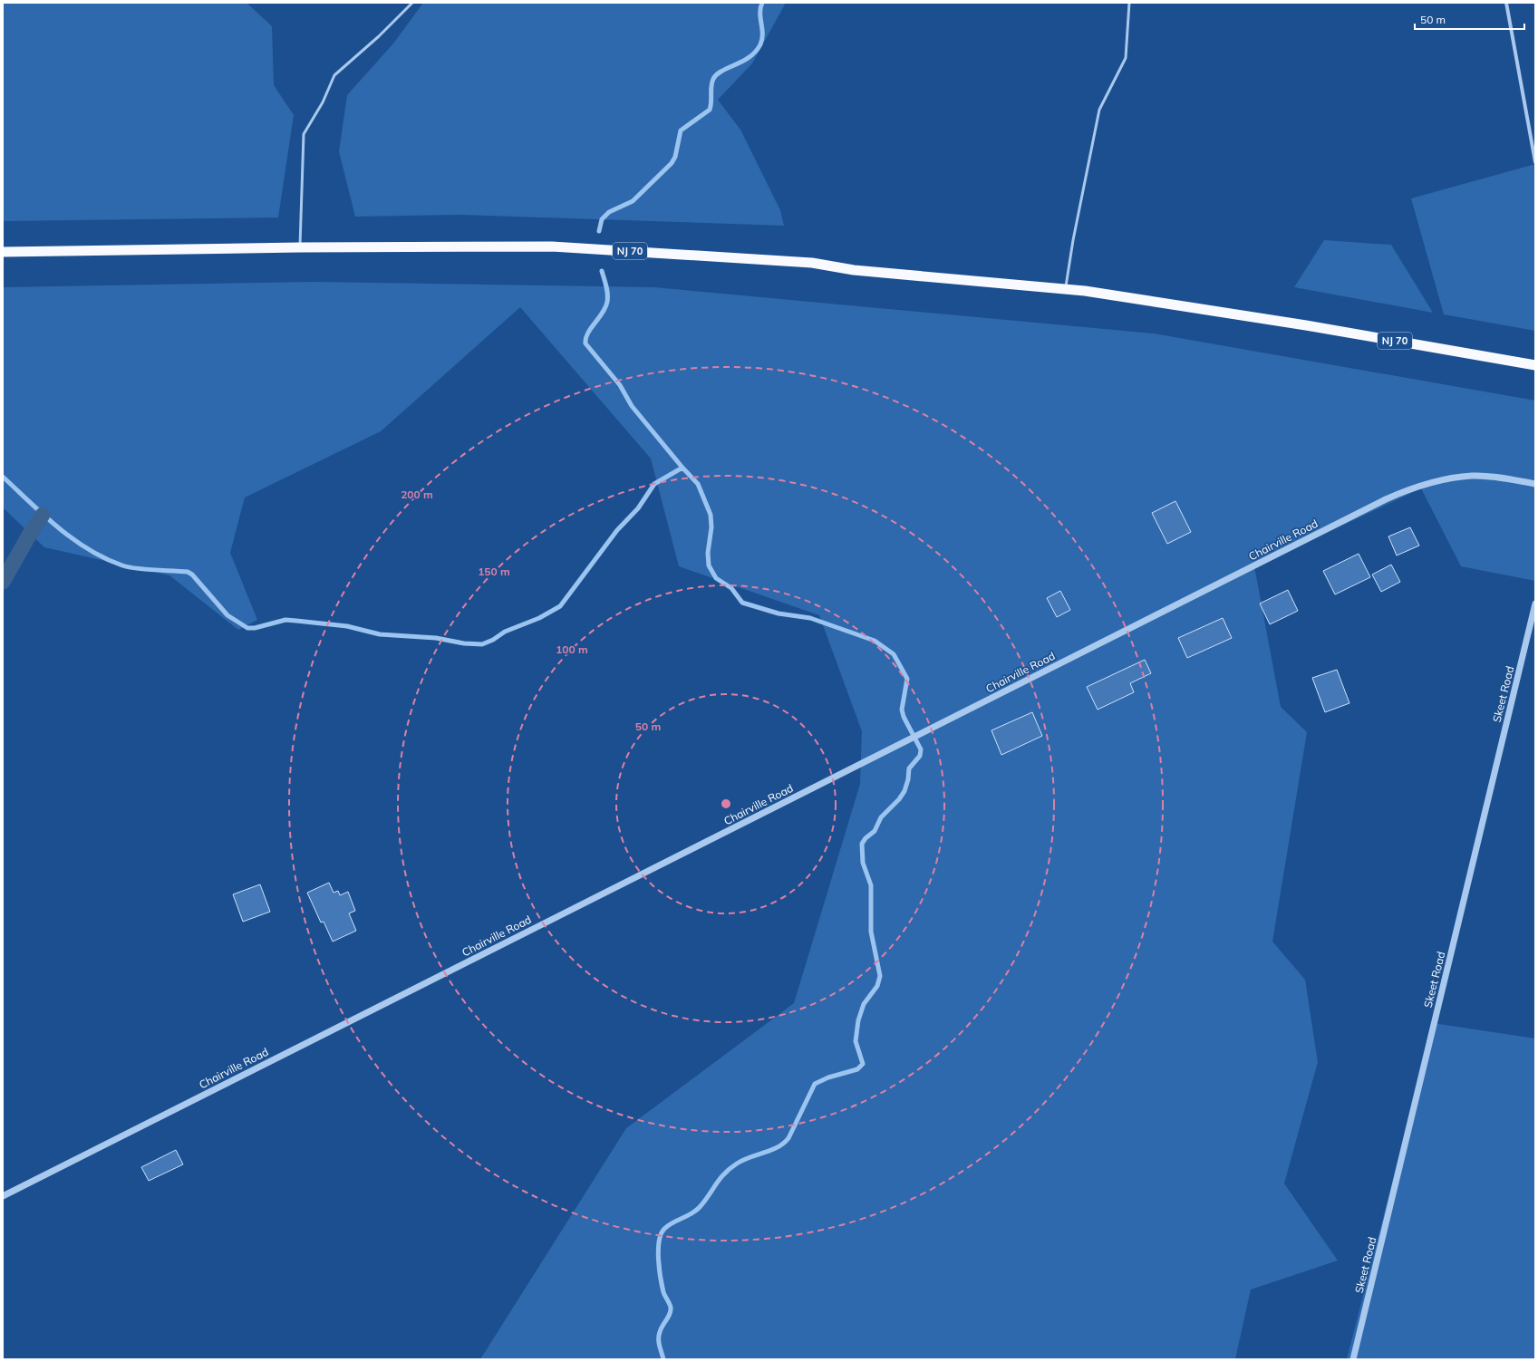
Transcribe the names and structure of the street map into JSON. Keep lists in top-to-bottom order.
{
  "streets": {
    "highway": ["NJ 70"],
    "street": ["Chairville Road", "Skeet Road"]
  },
  "scale_bar": "50 m",
  "rings": [
    "200 m",
    "150 m",
    "100 m",
    "50 m"
  ]
}
